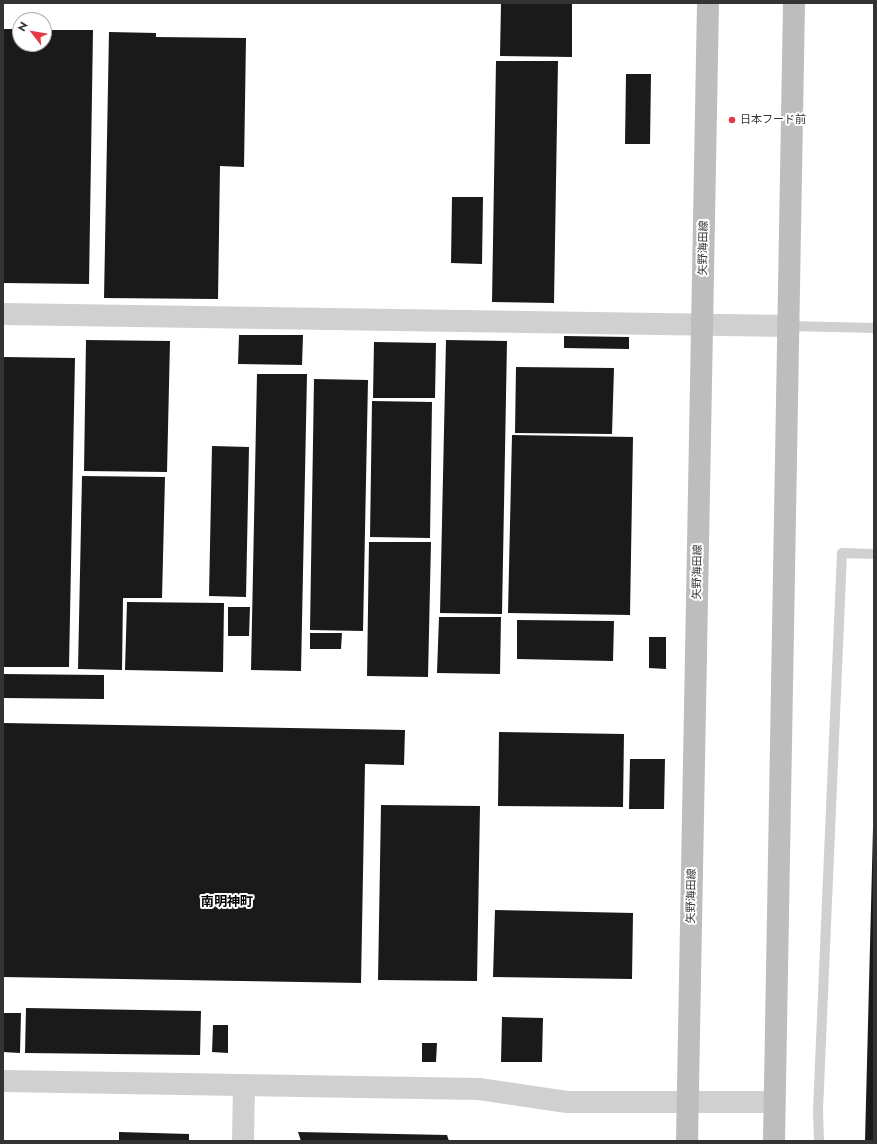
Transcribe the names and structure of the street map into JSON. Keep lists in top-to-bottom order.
{
  "streets": {
    "main road": ["矢野海田線"]
  },
  "districts": ["南明神町"],
  "places": ["日本フード前"],
  "north": "top left"
}
